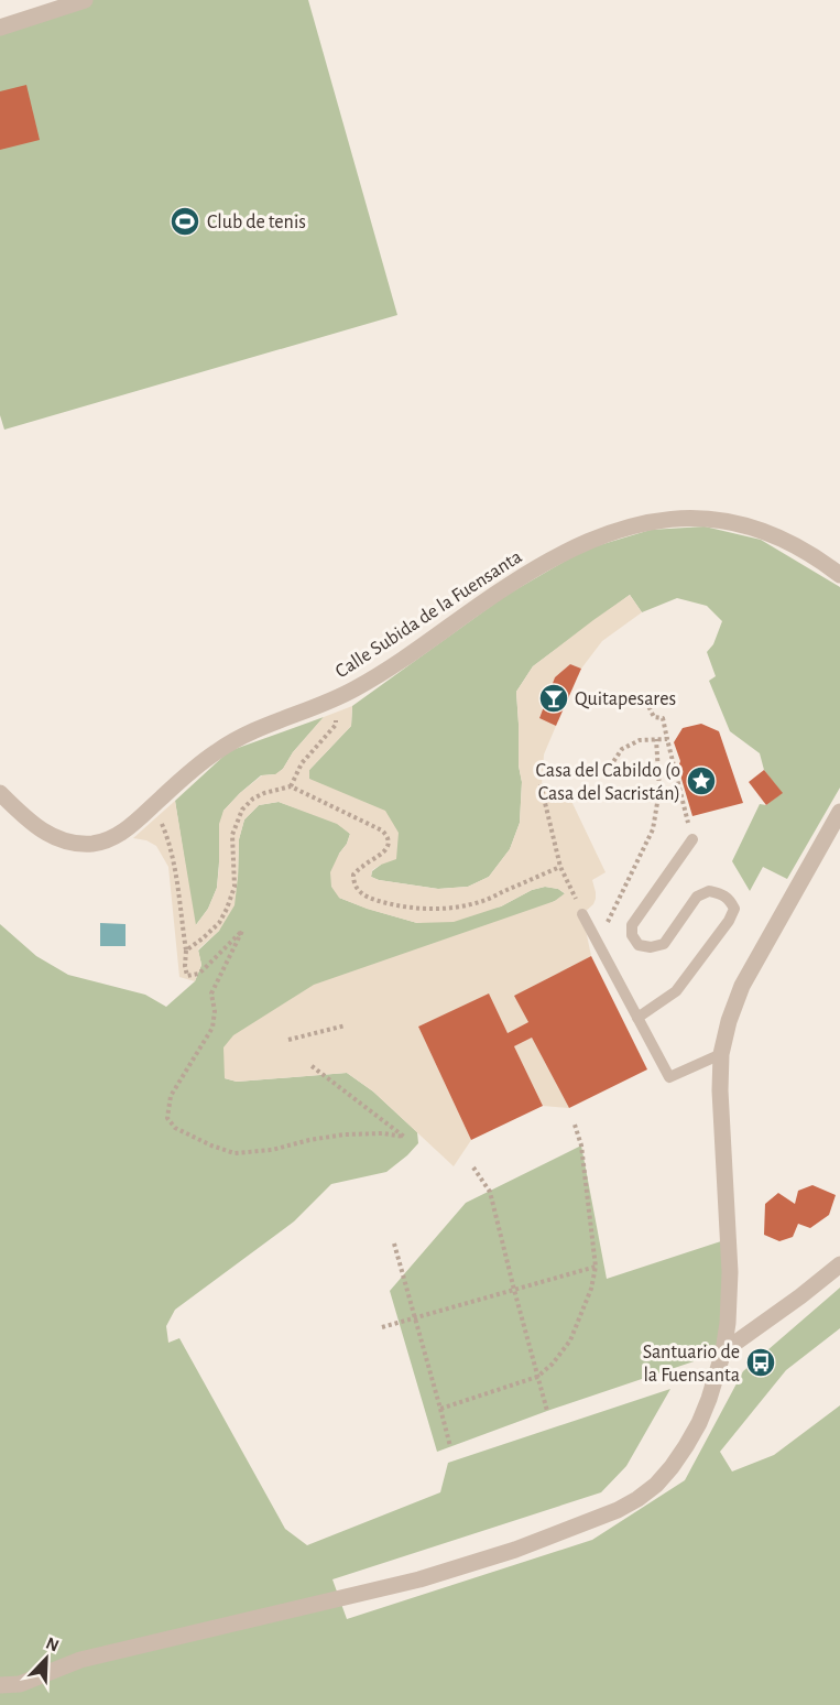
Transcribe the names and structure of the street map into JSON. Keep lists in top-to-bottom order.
{
  "streets": {
    "street": ["Calle Subida de la Fuensanta"]
  },
  "places": {
    "sports": ["Club de tenis"],
    "bar": ["Quitapesares"],
    "place": ["Casa del Cabildo (o Casa del Sacristán)"],
    "bus stop": ["Santuario de la Fuensanta"]
  },
  "north": "top right"
}
